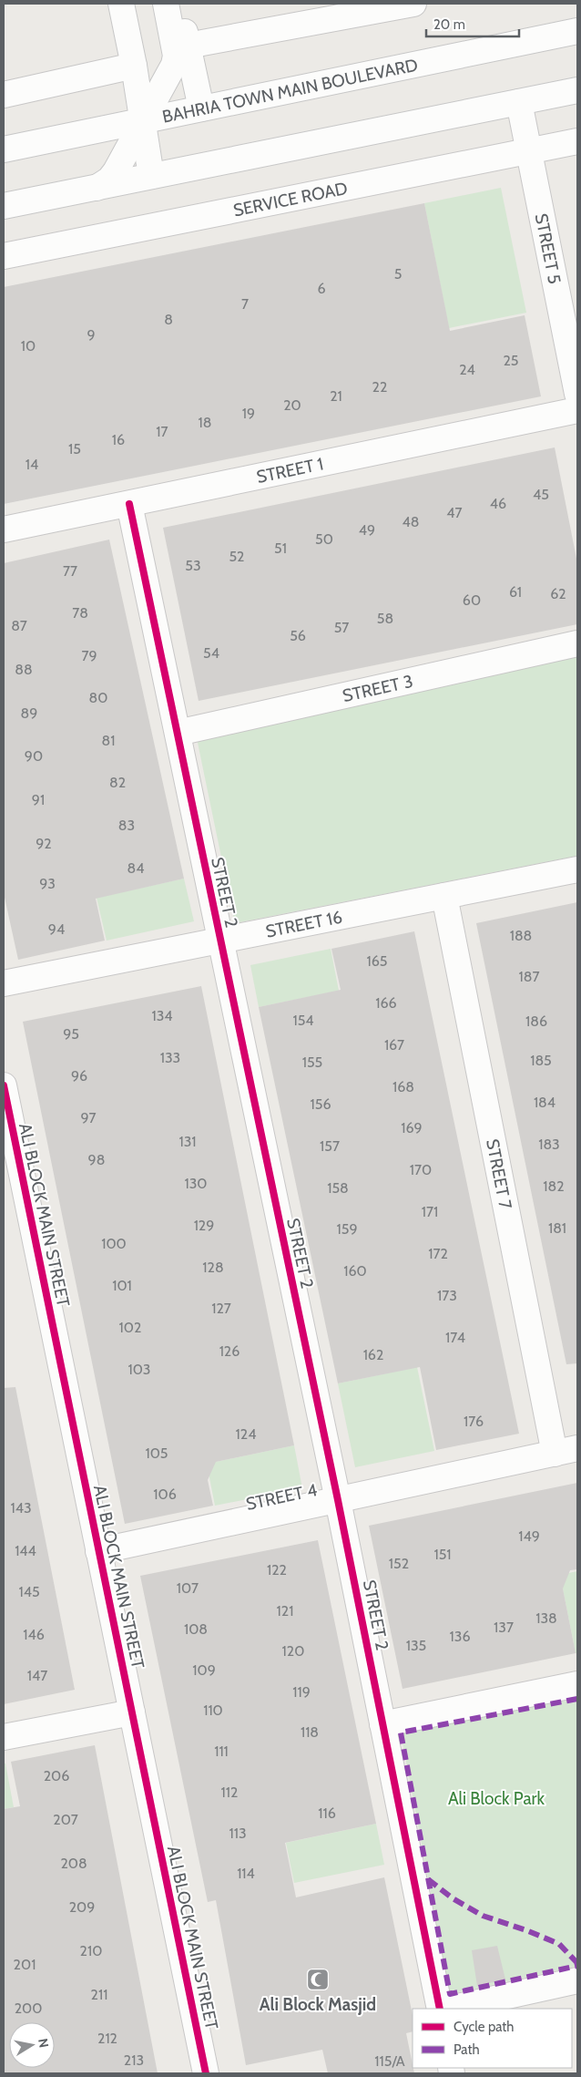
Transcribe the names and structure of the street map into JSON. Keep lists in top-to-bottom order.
{
  "streets": {
    "street": [
      "BAHRIA TOWN MAIN BOULEVARD",
      "SERVICE ROAD",
      "STREET 5",
      "STREET 1",
      "STREET 3",
      "STREET 2",
      "STREET 16",
      "STREET 7",
      "ALI BLOCK MAIN STREET",
      "STREET 4"
    ]
  },
  "crossings": [
    ["SERVICE ROAD", "STREET 5"],
    ["STREET 1", "STREET 2"],
    ["STREET 3", "STREET 2"],
    ["STREET 2", "STREET 16"],
    ["STREET 2", "STREET 4"],
    ["STREET 16", "STREET 7"],
    ["STREET 7", "STREET 4"],
    ["ALI BLOCK MAIN STREET", "STREET 4"]
  ],
  "parks": ["Ali Block Park"],
  "places": {
    "mosque": ["Ali Block Masjid"]
  },
  "house_numbers": [
    "5",
    "6",
    "7",
    "8",
    "9",
    "10",
    "25",
    "24",
    "22",
    "21",
    "20",
    "19",
    "18",
    "17",
    "16",
    "15",
    "14",
    "45",
    "46",
    "47",
    "48",
    "49",
    "50",
    "51",
    "52",
    "53",
    "77",
    "61",
    "62",
    "60",
    "78",
    "58",
    "87",
    "57",
    "56",
    "54",
    "79",
    "88",
    "80",
    "89",
    "81",
    "90",
    "82",
    "91",
    "83",
    "92",
    "84",
    "93",
    "94",
    "188",
    "165",
    "187",
    "166",
    "134",
    "154",
    "186",
    "95",
    "167",
    "133",
    "185",
    "155",
    "96",
    "168",
    "184",
    "156",
    "97",
    "169",
    "131",
    "183",
    "157",
    "98",
    "170",
    "130",
    "182",
    "158",
    "171",
    "129",
    "181",
    "159",
    "100",
    "172",
    "128",
    "160",
    "101",
    "173",
    "127",
    "102",
    "174",
    "126",
    "162",
    "103",
    "176",
    "124",
    "105",
    "106",
    "143",
    "149",
    "144",
    "151",
    "152",
    "122",
    "107",
    "145",
    "121",
    "138",
    "137",
    "108",
    "146",
    "136",
    "135",
    "120",
    "109",
    "147",
    "119",
    "110",
    "118",
    "111",
    "206",
    "112",
    "116",
    "207",
    "113",
    "208",
    "114",
    "209",
    "210",
    "201",
    "211",
    "200",
    "212",
    "213",
    "115/A"
  ],
  "legend": ["Cycle path", "Path"],
  "scale_bar": "20 m",
  "north": "right"
}
